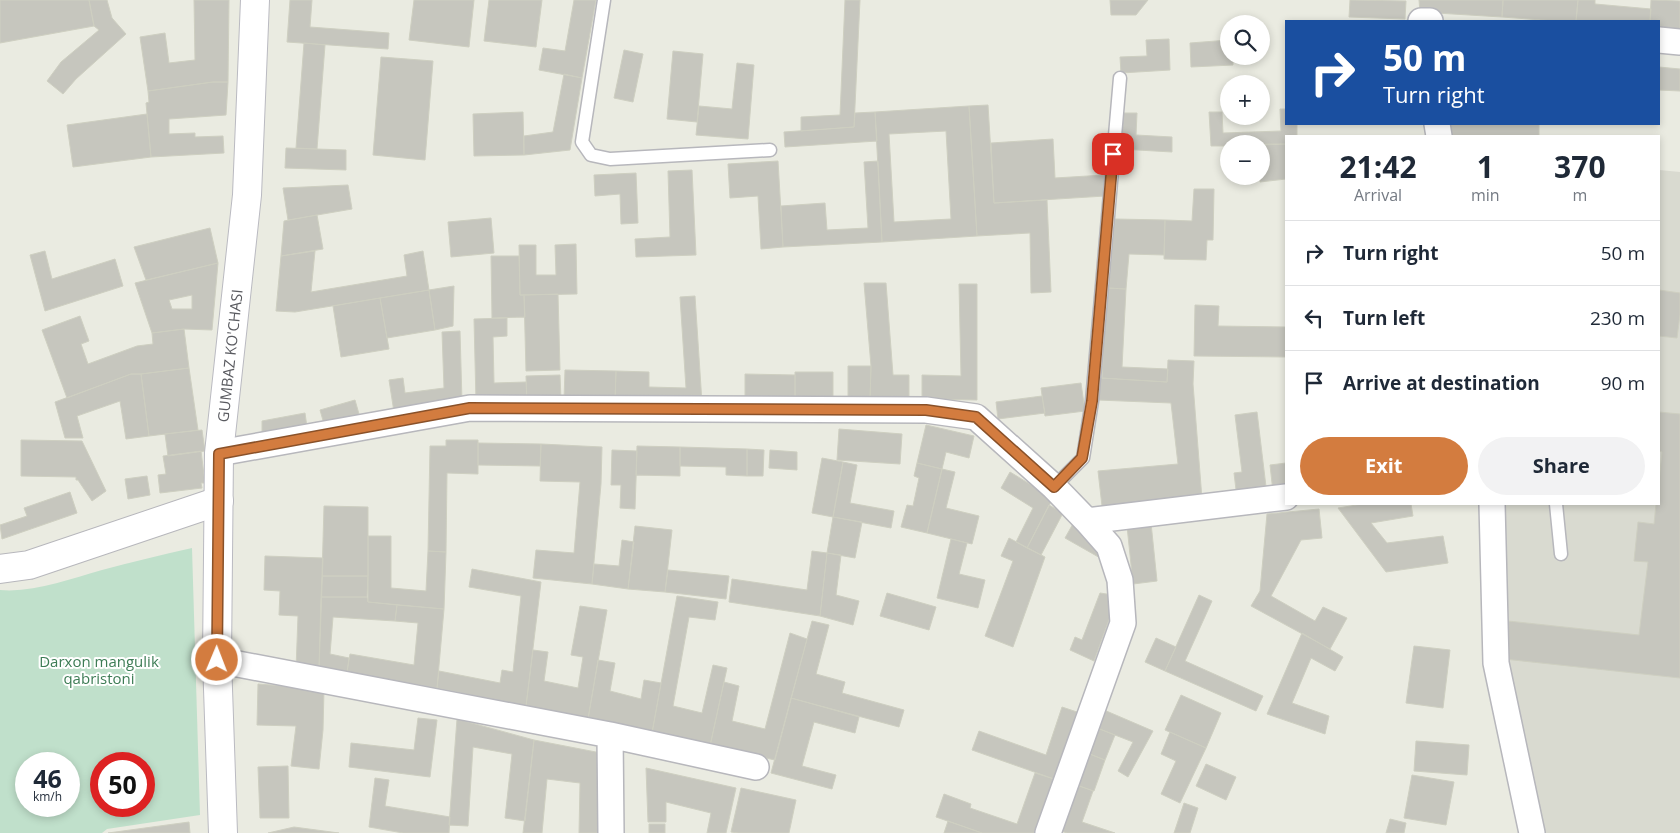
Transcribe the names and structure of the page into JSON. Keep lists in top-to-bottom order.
{
  "streets": {
    "main road": ["GUMBAZ KO'CHASI"]
  },
  "parks": ["Darxon mangulik qabristoni"],
  "page": {
    "map_buttons": ["+", "−"],
    "turn": ["50 m", "Turn right"],
    "eta": [
      "21:42",
      "Arrival",
      "1",
      "min",
      "370",
      "m"
    ],
    "list": [
      {
        "name": "Turn right",
        "value": "50 m"
      },
      {
        "name": "Turn left",
        "value": "230 m"
      },
      {
        "name": "Arrive at destination",
        "value": "90 m"
      }
    ],
    "buttons": ["Exit", "Share"],
    "speed": "46 km/h",
    "limit": "50"
  }
}
